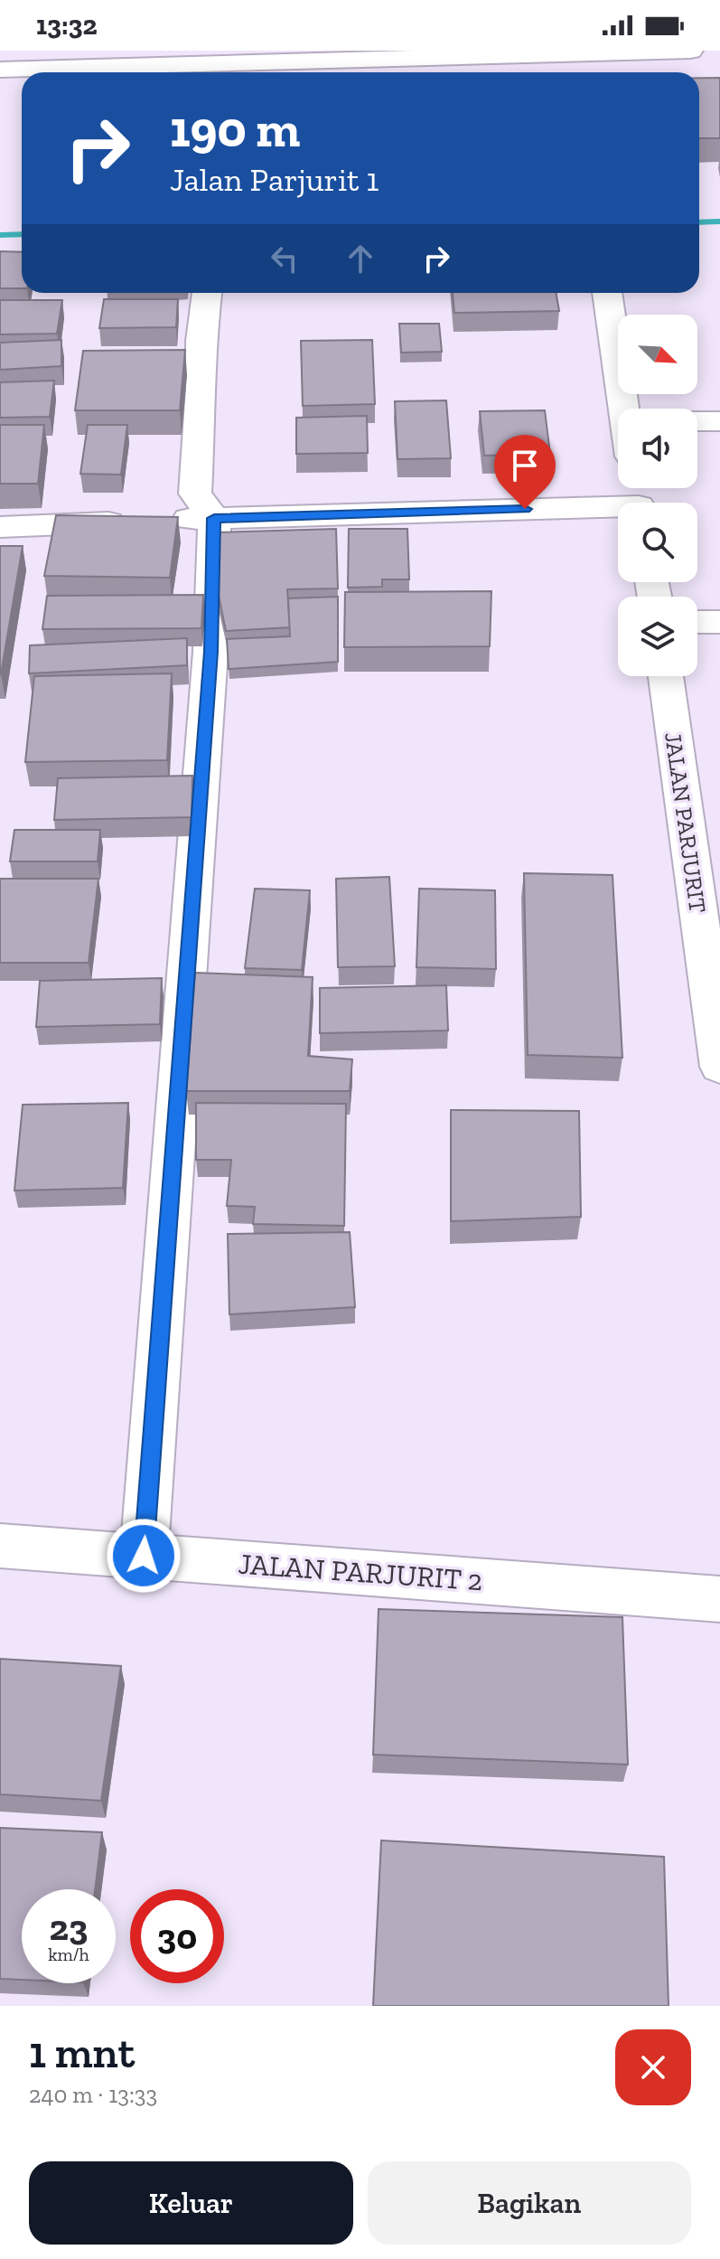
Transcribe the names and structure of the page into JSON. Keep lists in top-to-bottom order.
{
  "streets": {
    "street": ["JALAN PARJURIT", "JALAN PARJURIT 2"]
  },
  "north": "bottom right",
  "page": {
    "status": "13:32",
    "turn": ["190 m", "Jalan Parjurit 1"],
    "speed": "23 km/h",
    "limit": "30",
    "heading": ["1 mnt", "240 m · 13:33"],
    "buttons": ["Keluar", "Bagikan"]
  }
}
